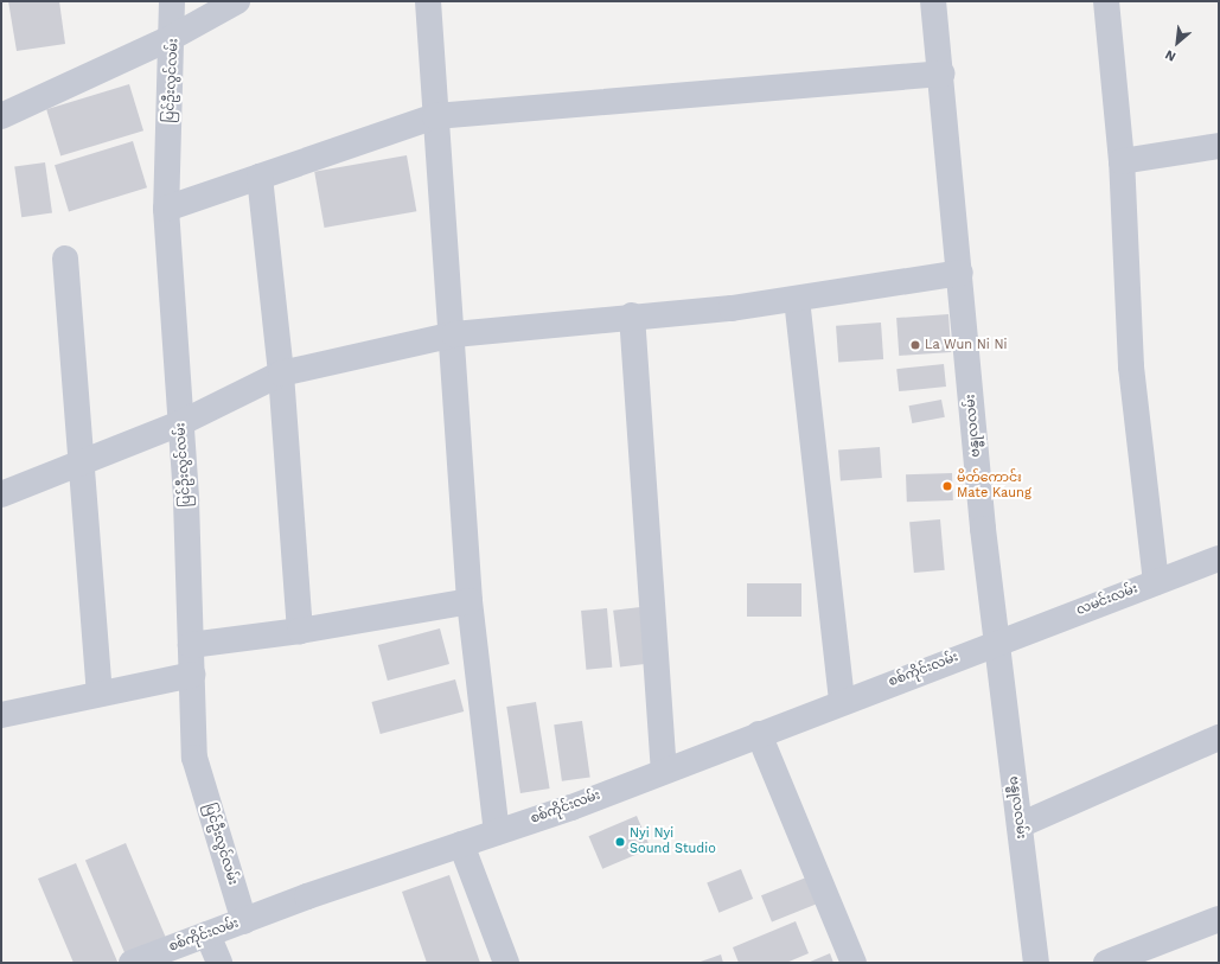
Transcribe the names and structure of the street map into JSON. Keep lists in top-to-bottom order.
{
  "streets": {
    "street": [
      "ပြင်ဦးလွင်လမ်း",
      "ဗန္ဓုလလမ်း",
      "လမင်းလမ်း",
      "စစ်ကိုင်းလမ်း"
    ]
  },
  "crossings": [
    ["ပြင်ဦးလွင်လမ်း", "စစ်ကိုင်းလမ်း"],
    ["ဗန္ဓုလလမ်း", "လမင်းလမ်း"],
    ["ဗန္ဓုလလမ်း", "စစ်ကိုင်းလမ်း"],
    ["လမင်းလမ်း", "စစ်ကိုင်းလမ်း"]
  ],
  "places": ["La Wun Ni Ni", "မိတ်ကောင်း Mate Kaung", "Nyi Nyi Sound Studio"],
  "north": "bottom left"
}
